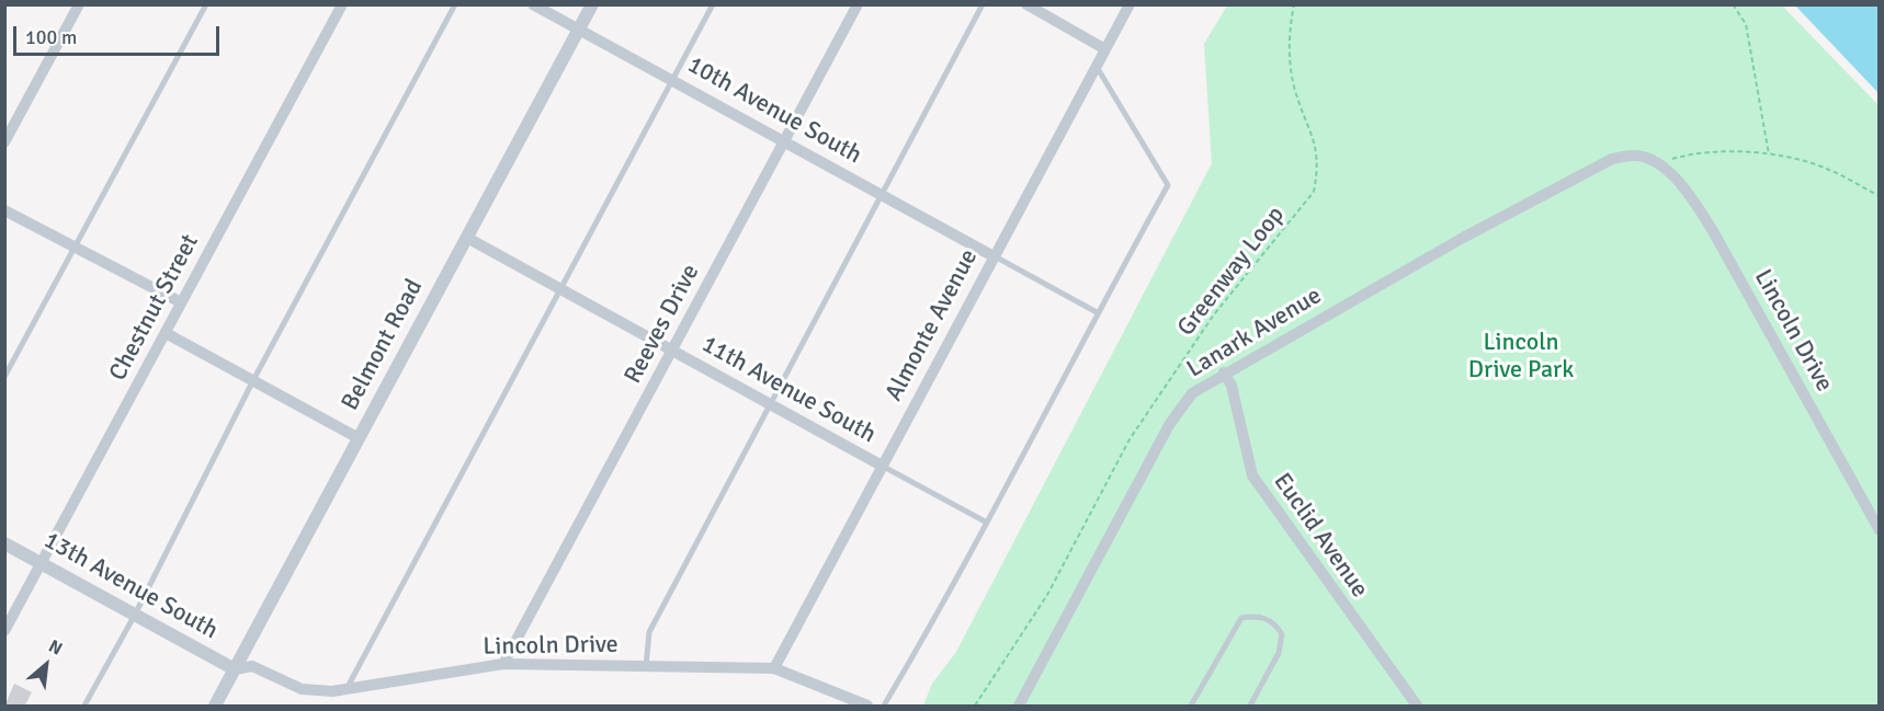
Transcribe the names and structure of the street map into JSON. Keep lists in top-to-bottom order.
{
  "streets": {
    "street": [
      "10th Avenue South",
      "Chestnut Street",
      "Reeves Drive",
      "Almonte Avenue",
      "Lincoln Drive",
      "Lanark Avenue",
      "Belmont Road",
      "11th Avenue South",
      "Euclid Avenue",
      "13th Avenue South"
    ],
    "path": ["Greenway Loop"]
  },
  "crossings": [
    ["10th Avenue South", "Reeves Drive"],
    ["10th Avenue South", "Almonte Avenue"],
    ["10th Avenue South", "Belmont Road"],
    ["Chestnut Street", "13th Avenue South"],
    ["Reeves Drive", "Lincoln Drive"],
    ["Reeves Drive", "11th Avenue South"],
    ["Almonte Avenue", "Lincoln Drive"],
    ["Almonte Avenue", "11th Avenue South"],
    ["Lincoln Drive", "Lanark Avenue"],
    ["Lincoln Drive", "Belmont Road"],
    ["Lincoln Drive", "13th Avenue South"],
    ["Lanark Avenue", "Euclid Avenue"],
    ["Belmont Road", "11th Avenue South"],
    ["Belmont Road", "13th Avenue South"]
  ],
  "parks": ["Lincoln Drive Park"],
  "scale_bar": "100 m",
  "north": "top right"
}
